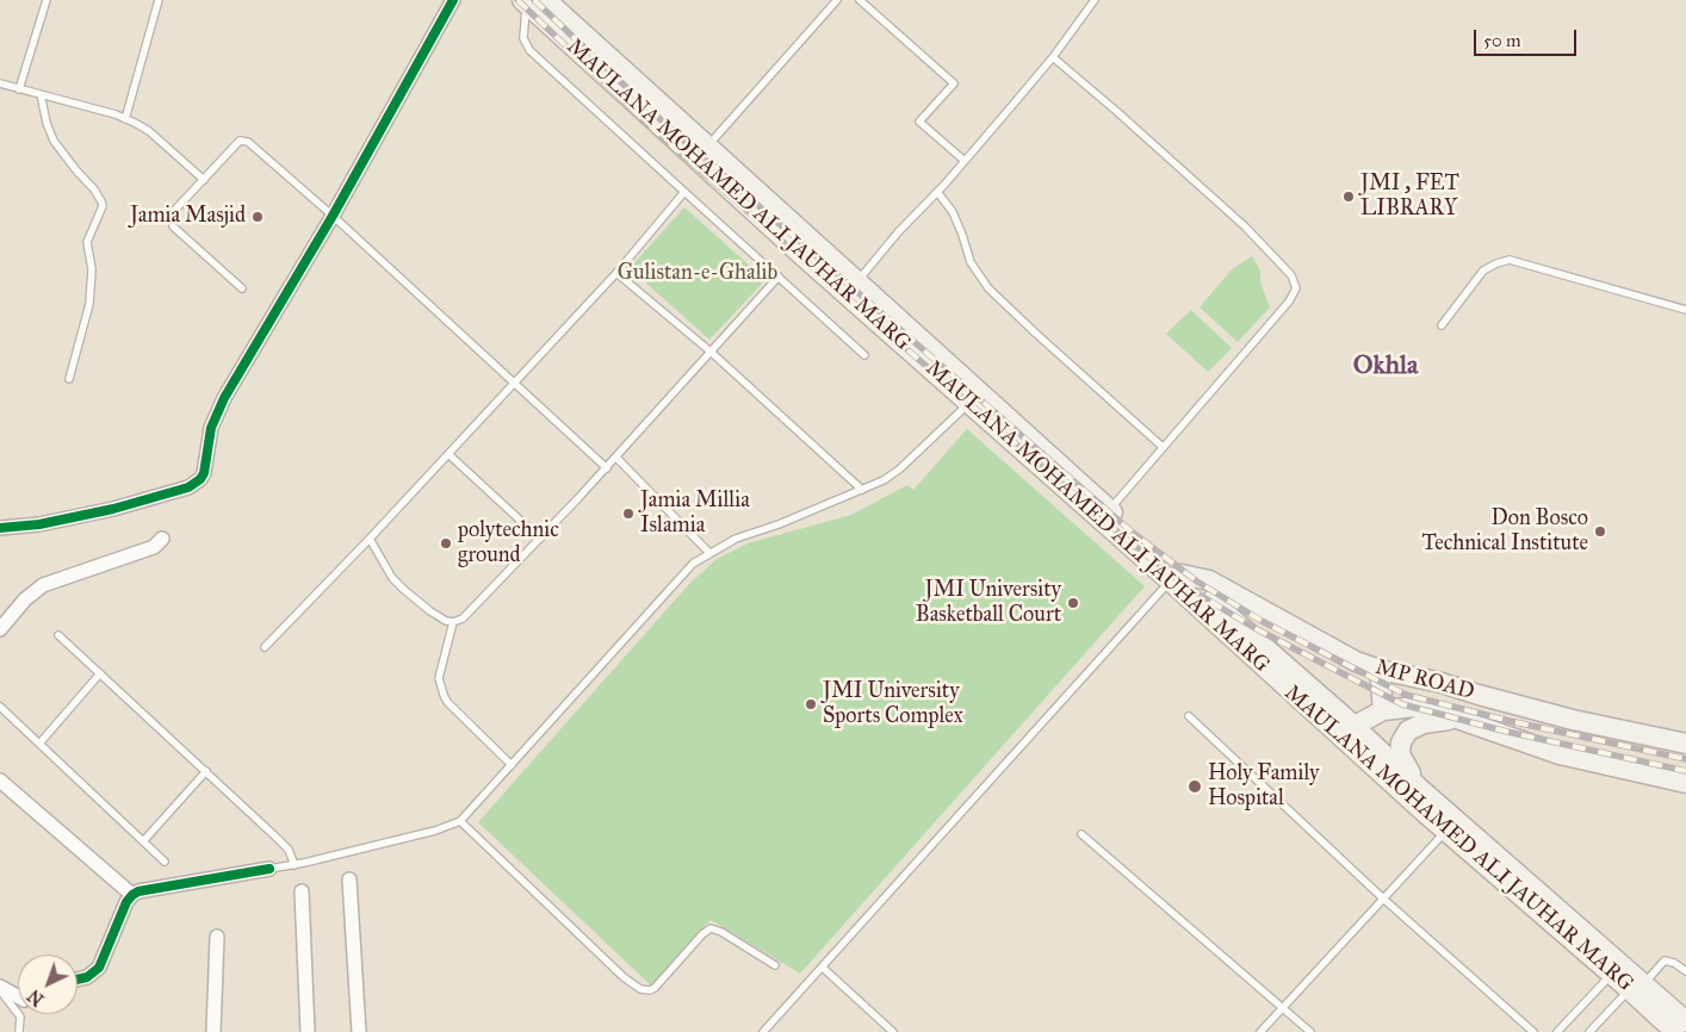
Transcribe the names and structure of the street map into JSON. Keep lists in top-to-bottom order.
{
  "streets": {
    "main road": ["MAULANA MOHAMED ALI JAUHAR MARG", "MP ROAD"]
  },
  "crossings": [
    ["MAULANA MOHAMED ALI JAUHAR MARG", "MP ROAD"]
  ],
  "districts": ["Okhla"],
  "parks": ["Gulistan-e-Ghalib"],
  "places": [
    "JMI , FET LIBRARY",
    "Jamia Masjid",
    "Jamia Millia Islamia",
    "Don Bosco Technical Institute",
    "polytechnic ground",
    "JMI University Basketball Court",
    "JMI University Sports Complex",
    "Holy Family Hospital"
  ],
  "scale_bar": "50 m",
  "north": "bottom left"
}
